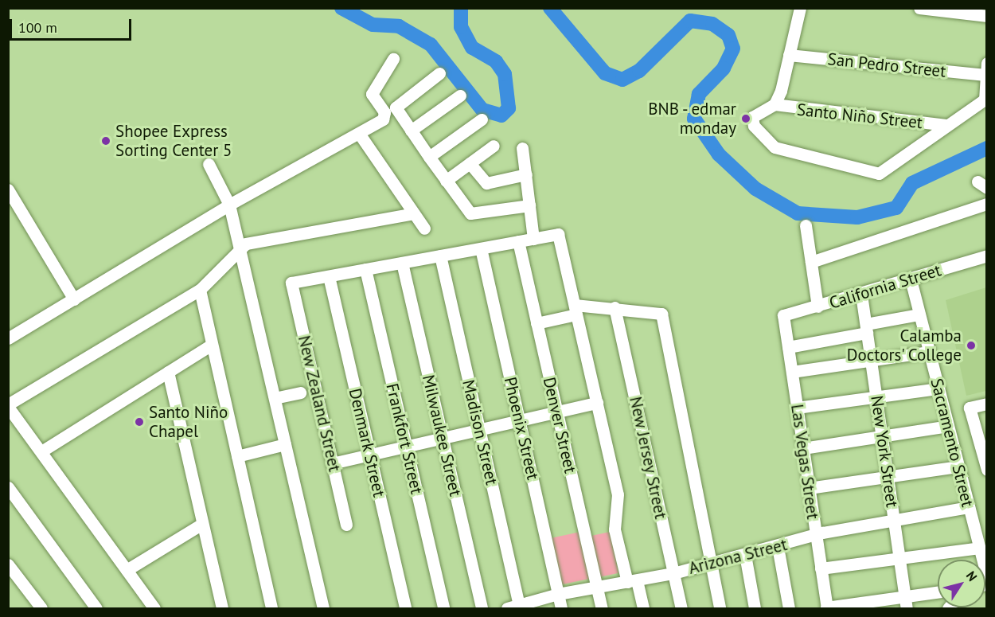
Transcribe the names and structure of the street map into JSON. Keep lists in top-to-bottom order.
{
  "streets": {
    "street": [
      "San Pedro Street",
      "Santo Niño Street",
      "California Street",
      "New Zealand Street",
      "Denver Street",
      "Phoenix Street",
      "Madison Street",
      "Milwaukee Street",
      "Frankfort Street",
      "Denmark Street",
      "Sacramento Street",
      "New York Street",
      "New Jersey Street",
      "Las Vegas Street",
      "Arizona Street"
    ]
  },
  "crossings": [
    ["California Street", "Sacramento Street"],
    ["California Street", "New York Street"],
    ["California Street", "Las Vegas Street"],
    ["New Zealand Street", "Denmark Street"],
    ["Denver Street", "Arizona Street"],
    ["Phoenix Street", "Arizona Street"],
    ["Madison Street", "Arizona Street"],
    ["Sacramento Street", "Arizona Street"],
    ["New York Street", "Arizona Street"],
    ["New Jersey Street", "Arizona Street"],
    ["Las Vegas Street", "Arizona Street"]
  ],
  "places": [
    "BNB - edmar monday",
    "Shopee Express Sorting Center 5",
    "Calamba Doctors' College",
    "Santo Niño Chapel"
  ],
  "scale_bar": "100 m",
  "north": "top right"
}
